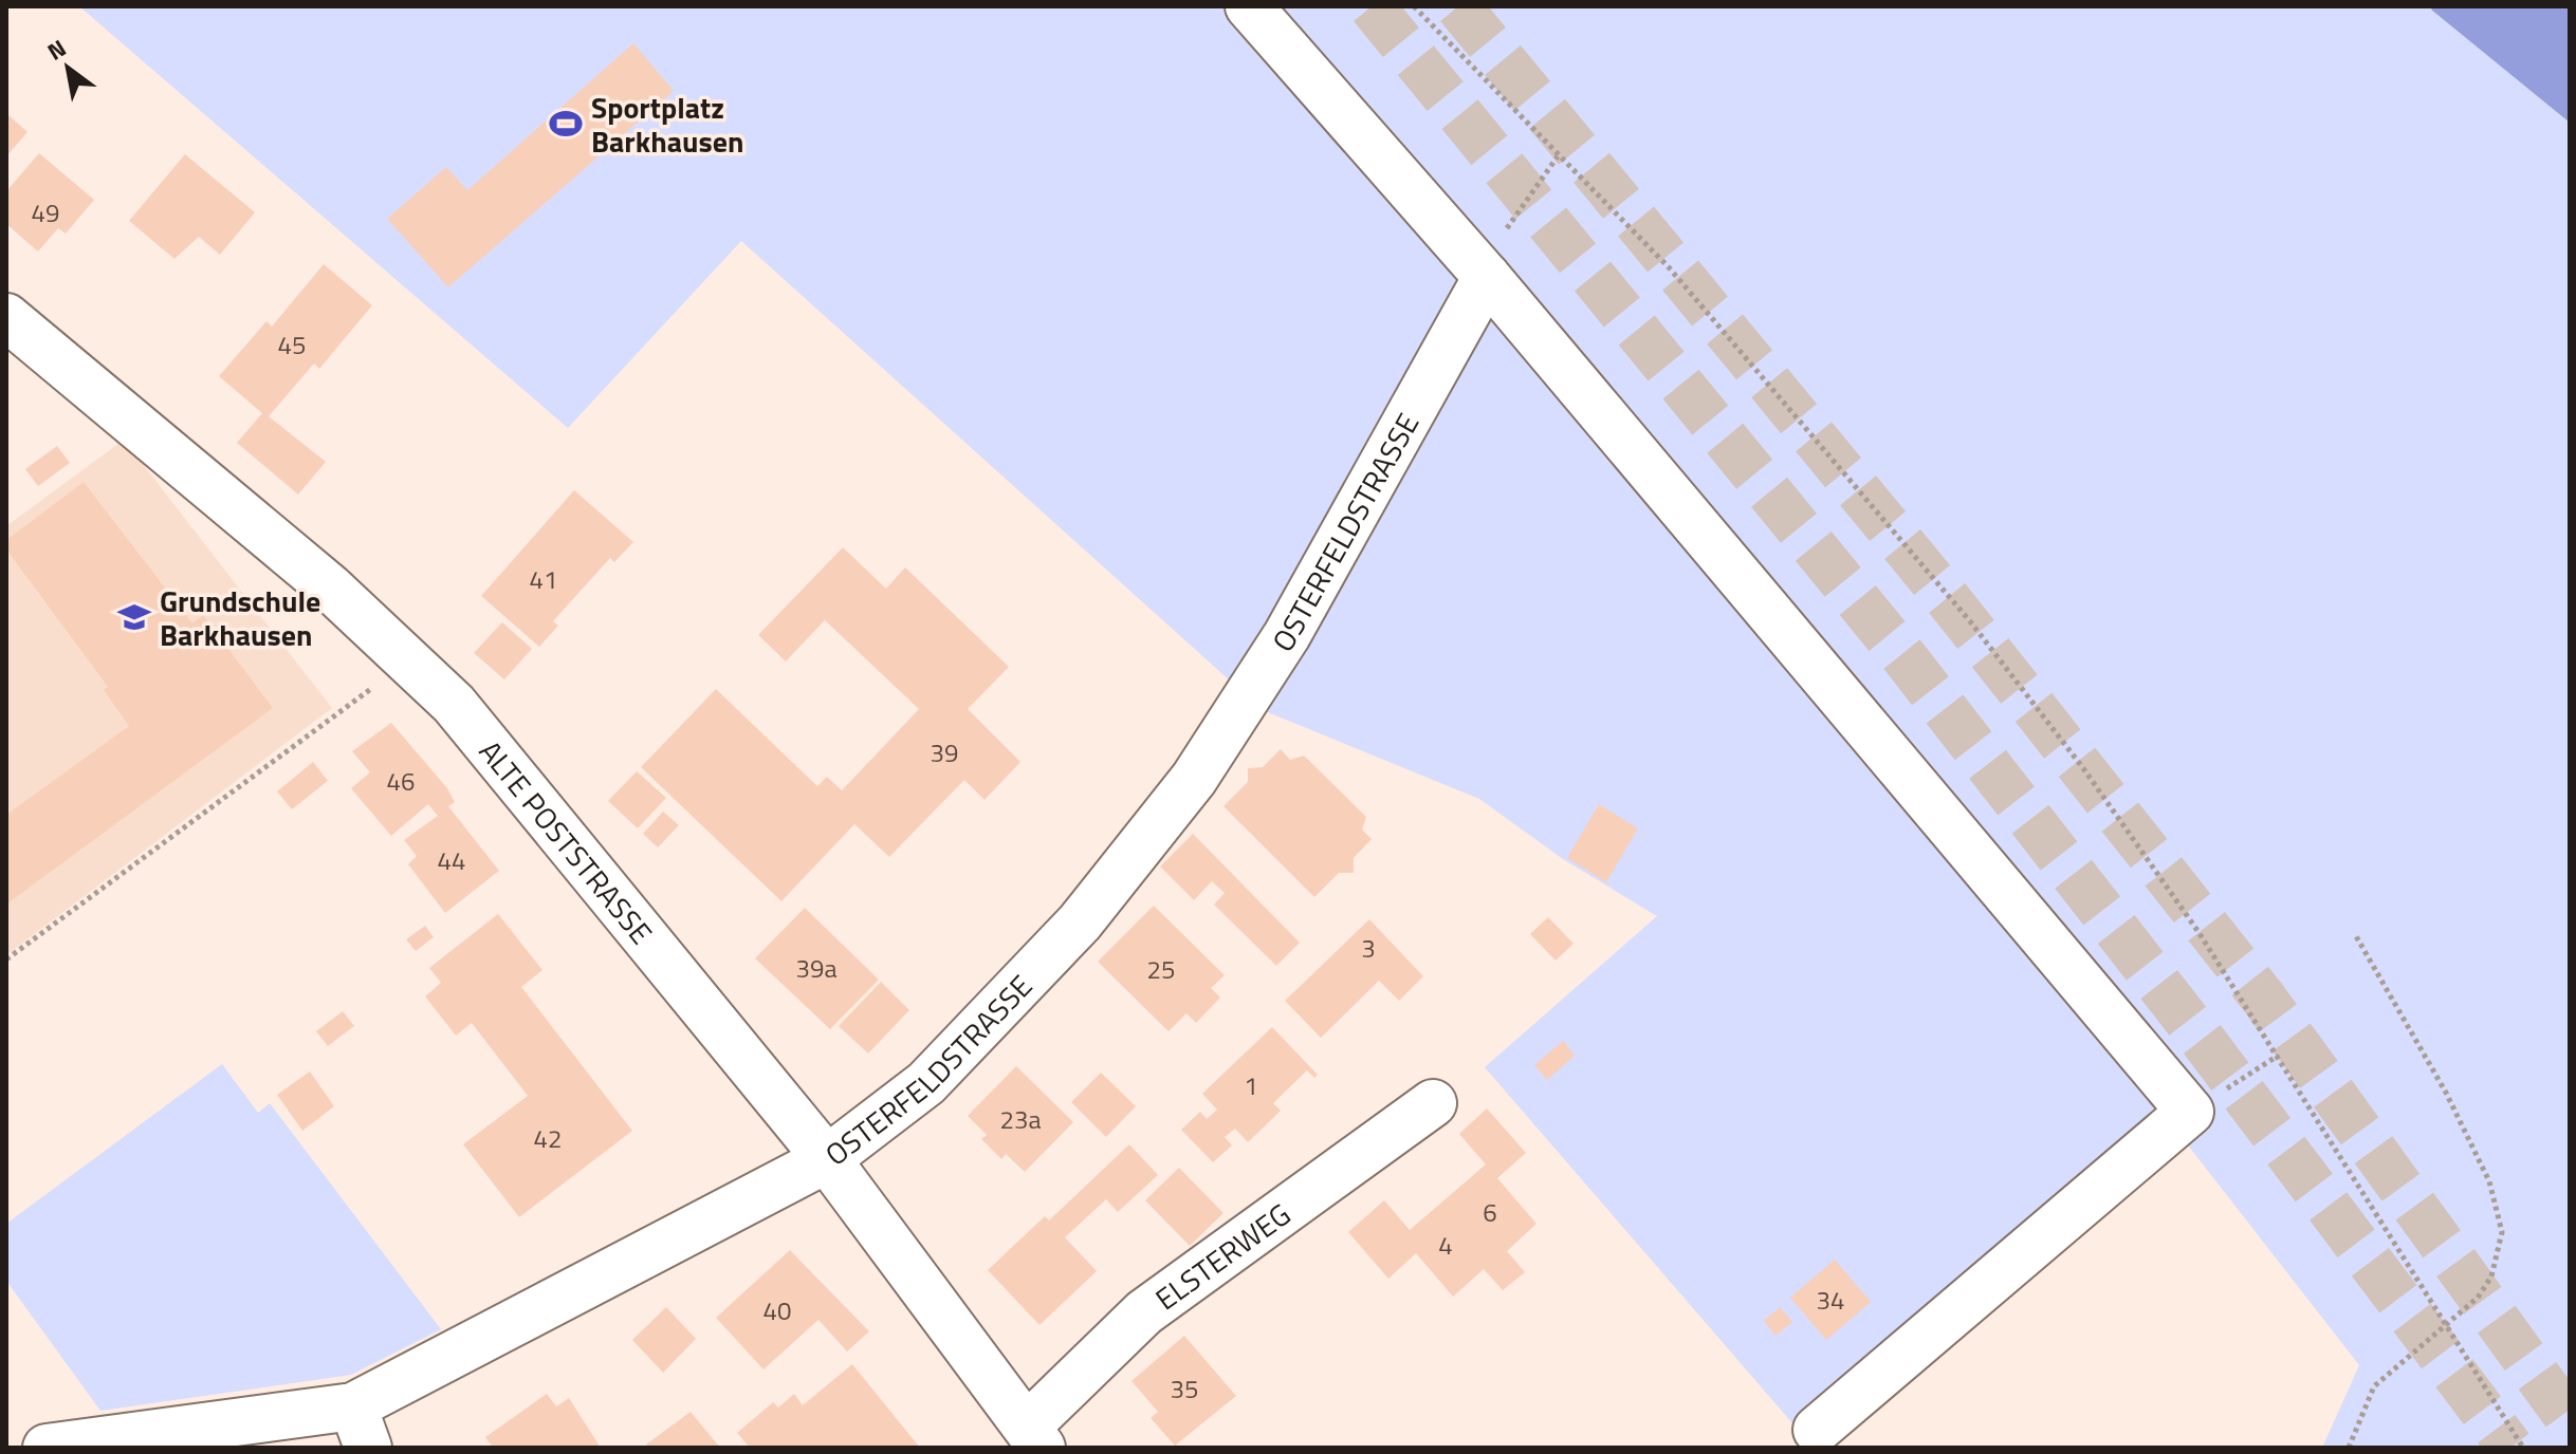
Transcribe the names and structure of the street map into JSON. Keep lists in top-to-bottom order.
{
  "streets": {
    "street": ["OSTERFELDSTRASSE", "ALTE POSTSTRASSE", "ELSTERWEG"]
  },
  "crossings": [
    ["OSTERFELDSTRASSE", "ALTE POSTSTRASSE"],
    ["ALTE POSTSTRASSE", "ELSTERWEG"]
  ],
  "places": {
    "sports": ["Sportplatz Barkhausen"],
    "school or university": ["Grundschule Barkhausen"]
  },
  "house_numbers": [
    "49",
    "45",
    "41",
    "39",
    "46",
    "44",
    "3",
    "39a",
    "25",
    "1",
    "23a",
    "42",
    "6",
    "4",
    "34",
    "40",
    "35"
  ],
  "north": "top left"
}
